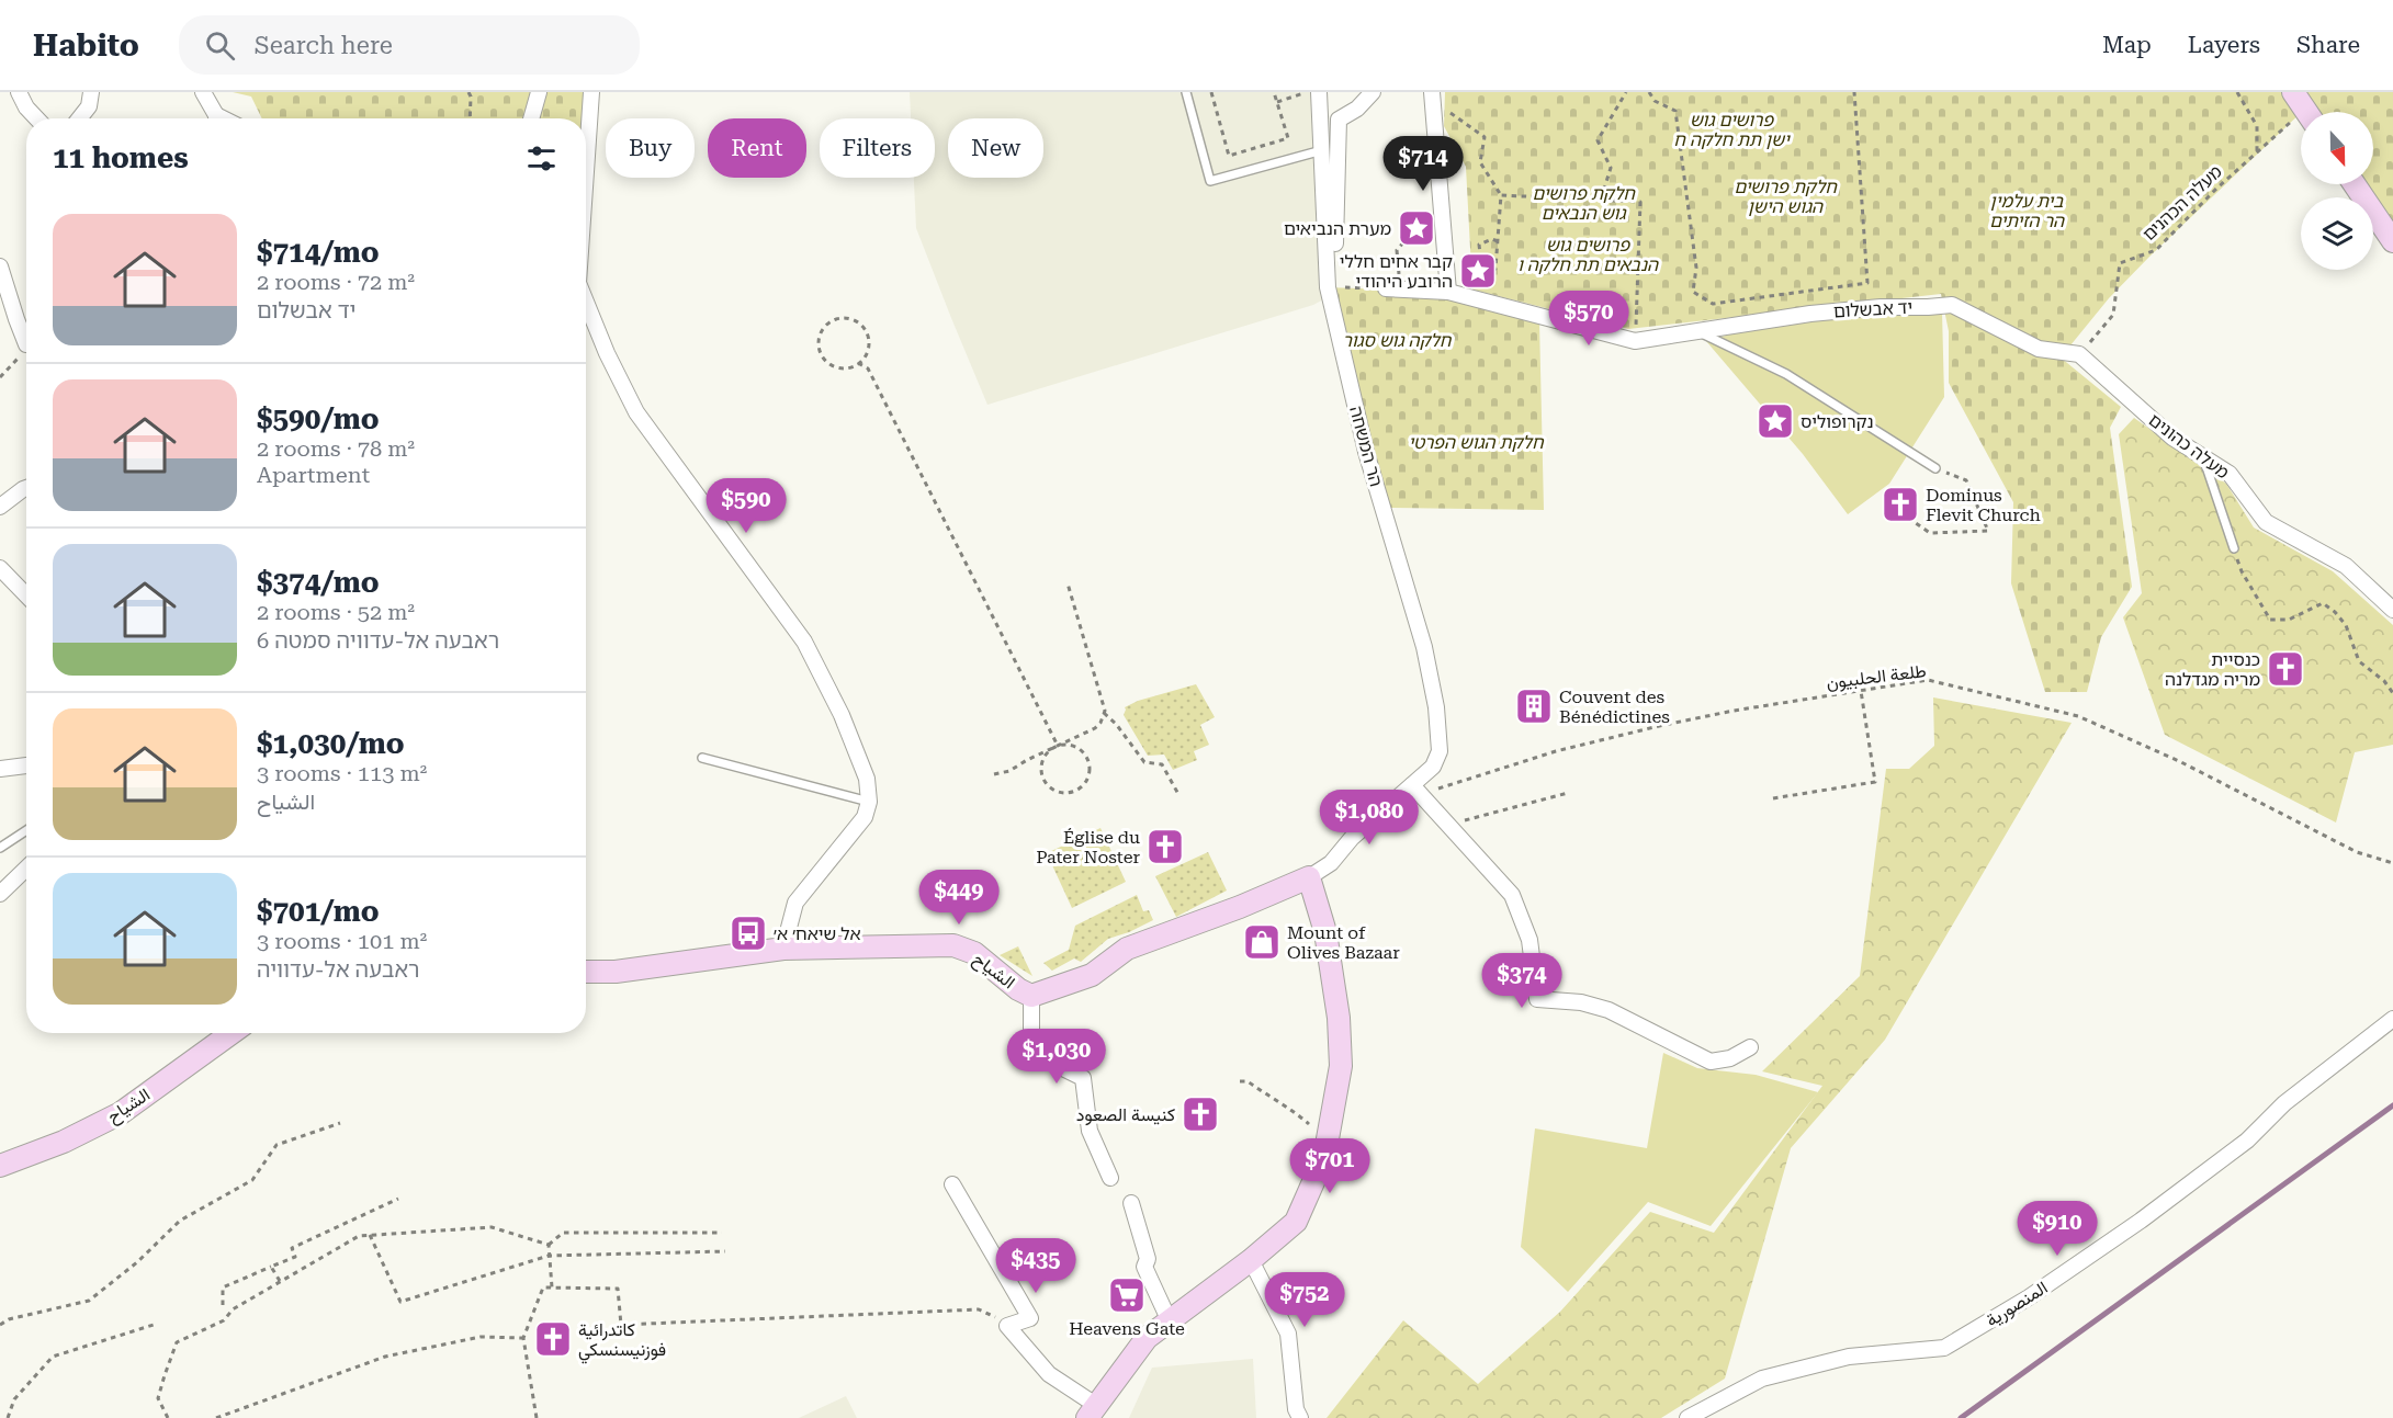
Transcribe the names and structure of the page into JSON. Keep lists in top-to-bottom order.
{
  "streets": {
    "street": [
      "יד אבשלום",
      "הר המשחה",
      "מעלה כהונים",
      "الشياح",
      "المنصورية"
    ],
    "path": ["מעלה הכהנים", "طلعة الحلبيون"]
  },
  "crossings": [
    ["מעלה הכהנים", "יד אבשלום"],
    ["מעלה הכהנים", "מעלה כהונים"],
    ["יד אבשלום", "מעלה כהונים"],
    ["הר המשחה", "طلعة الحلبيون"],
    ["הר המשחה", "الشياح"]
  ],
  "parks": [
    "פרושים גוש ישן תת חלקה ח",
    "חלקת פרושים הגוש הישן",
    "חלקת פרושים גוש הנבאים",
    "בית עלמין הר הזיתים",
    "פרושים גוש הנבאים תת חלקה ו",
    "חלקה גוש סגור",
    "חלקת הגוש הפרטי"
  ],
  "places": {
    "place": ["מערת הנביאים", "קבר אחים חללי הרובע היהודי", "נקרופוליס"],
    "church": [
      "Dominus Flevit Church",
      "כנסיית מריה מגדלנה",
      "Église du Pater Noster",
      "كنيسة الصعود",
      "كاتدرائية فوزنيسنسكي"
    ],
    "building": ["Couvent des Bénédictines"],
    "bus stop": ["אל שיאח׳ א׳"],
    "shop": ["Mount of Olives Bazaar"],
    "supermarket": ["Heavens Gate"]
  },
  "north": "bottom",
  "page": {
    "header": "Habito",
    "search": "Search here",
    "nav": ["Map", "Layers", "Share"],
    "chip": [
      "Buy",
      "Rent",
      "Filters",
      "New"
    ],
    "heading": "11 homes",
    "price": [
      "$714",
      "$570",
      "$590",
      "$1,080",
      "$449",
      "$374",
      "$1,030",
      "$701",
      "$910",
      "$435",
      "$752"
    ],
    "list": [
      {
        "name": "$714/mo",
        "note": "2 rooms · 72 m² · יד אבשלום"
      },
      {
        "name": "$590/mo",
        "note": "2 rooms · 78 m² · Apartment"
      },
      {
        "name": "$374/mo",
        "note": "2 rooms · 52 m² · ראבעה אל-עדוויה סמטה 6"
      },
      {
        "name": "$1,030/mo",
        "note": "3 rooms · 113 m² · الشياح"
      },
      {
        "name": "$701/mo",
        "note": "3 rooms · 101 m² · ראבעה אל-עדוויה"
      }
    ]
  }
}
